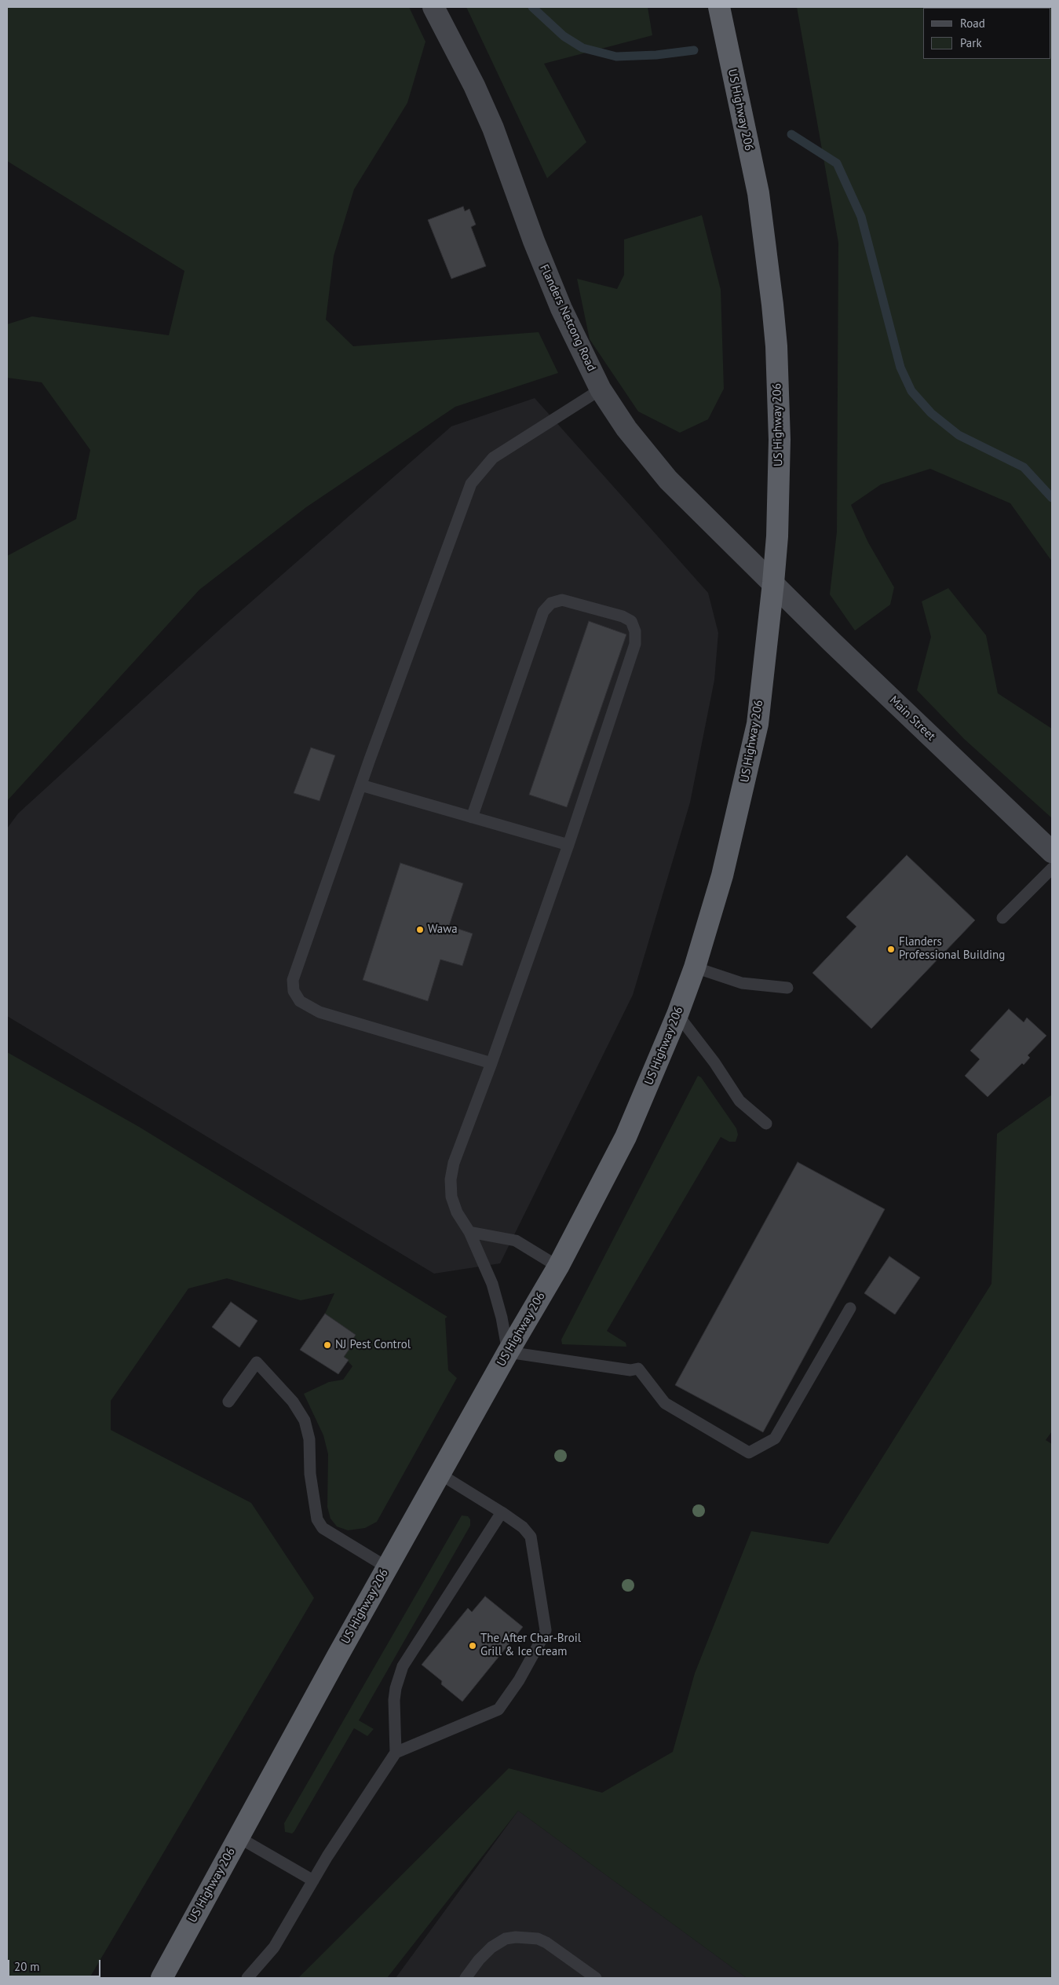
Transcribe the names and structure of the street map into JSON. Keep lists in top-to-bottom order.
{
  "streets": {
    "highway": ["US Highway 206"],
    "main road": ["Flanders Netcong Road", "Main Street"]
  },
  "crossings": [
    ["US Highway 206", "Flanders Netcong Road"],
    ["US Highway 206", "Main Street"],
    ["Flanders Netcong Road", "Main Street"]
  ],
  "places": [
    "Wawa",
    "Flanders Professional Building",
    "NJ Pest Control",
    "The After Char-Broil Grill & Ice Cream"
  ],
  "legend": ["Road", "Park"],
  "scale_bar": "20 m"
}
